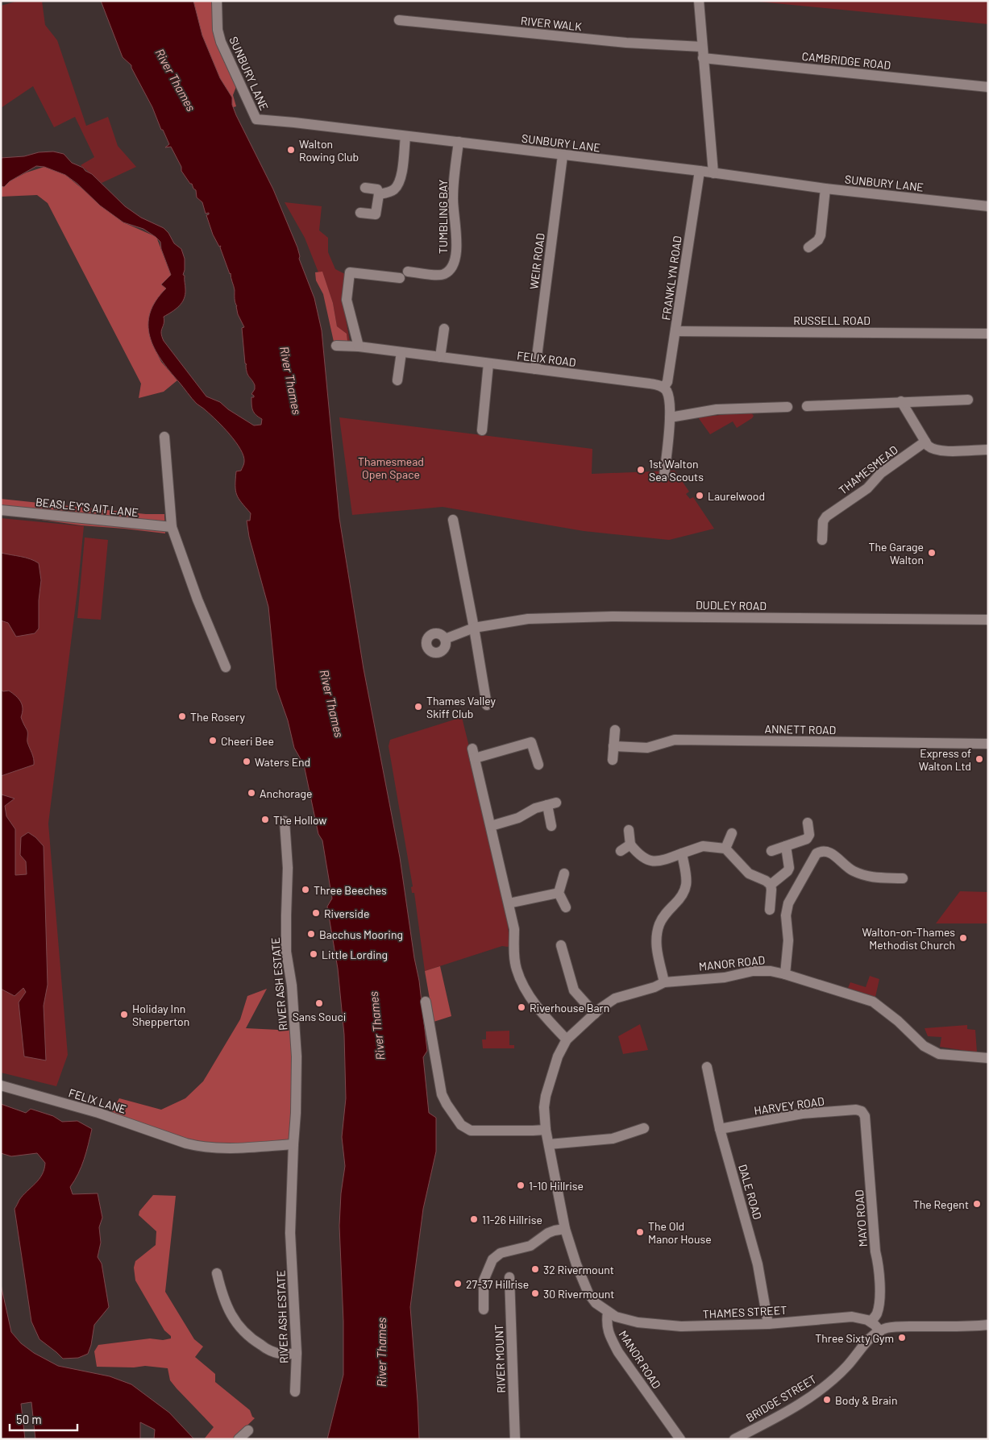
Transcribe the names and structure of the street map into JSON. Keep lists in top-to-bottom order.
{
  "streets": {
    "street": [
      "RIVER WALK",
      "CAMBRIDGE ROAD",
      "SUNBURY LANE",
      "TUMBLING BAY",
      "WEIR ROAD",
      "FRANKLYN ROAD",
      "RUSSELL ROAD",
      "FELIX ROAD",
      "THAMESMEAD",
      "BEASLEY'S AIT LANE",
      "DUDLEY ROAD",
      "ANNETT ROAD",
      "MANOR ROAD",
      "RIVER ASH ESTATE",
      "FELIX LANE",
      "HARVEY ROAD",
      "DALE ROAD",
      "MAYO ROAD",
      "THAMES STREET",
      "RIVER MOUNT",
      "BRIDGE STREET"
    ]
  },
  "crossings": [
    ["SUNBURY LANE", "TUMBLING BAY"],
    ["SUNBURY LANE", "WEIR ROAD"],
    ["SUNBURY LANE", "FRANKLYN ROAD"],
    ["WEIR ROAD", "FELIX ROAD"],
    ["FRANKLYN ROAD", "RUSSELL ROAD"],
    ["FRANKLYN ROAD", "FELIX ROAD"],
    ["MANOR ROAD", "THAMES STREET"],
    ["RIVER ASH ESTATE", "FELIX LANE"],
    ["HARVEY ROAD", "DALE ROAD"],
    ["HARVEY ROAD", "MAYO ROAD"],
    ["DALE ROAD", "THAMES STREET"],
    ["MAYO ROAD", "THAMES STREET"]
  ],
  "water": ["River Thames"],
  "parks": ["Thamesmead Open Space"],
  "places": [
    "Walton Rowing Club",
    "1st Walton Sea Scouts",
    "Laurelwood",
    "The Garage Walton",
    "Thames Valley Skiff Club",
    "The Rosery",
    "Cheeri Bee",
    "Express of Walton Ltd",
    "Waters End",
    "Anchorage",
    "The Hollow",
    "Three Beeches",
    "Riverside",
    "Bacchus Mooring",
    "Walton-on-Thames Methodist Church",
    "Little Lording",
    "Sans Souci",
    "Riverhouse Barn",
    "Holiday Inn Shepperton",
    "1-10 Hillrise",
    "The Regent",
    "11-26 Hillrise",
    "The Old Manor House",
    "32 Rivermount",
    "27-37 Hillrise",
    "30 Rivermount",
    "Three Sixty Gym",
    "Body & Brain"
  ],
  "scale_bar": "50 m"
}
